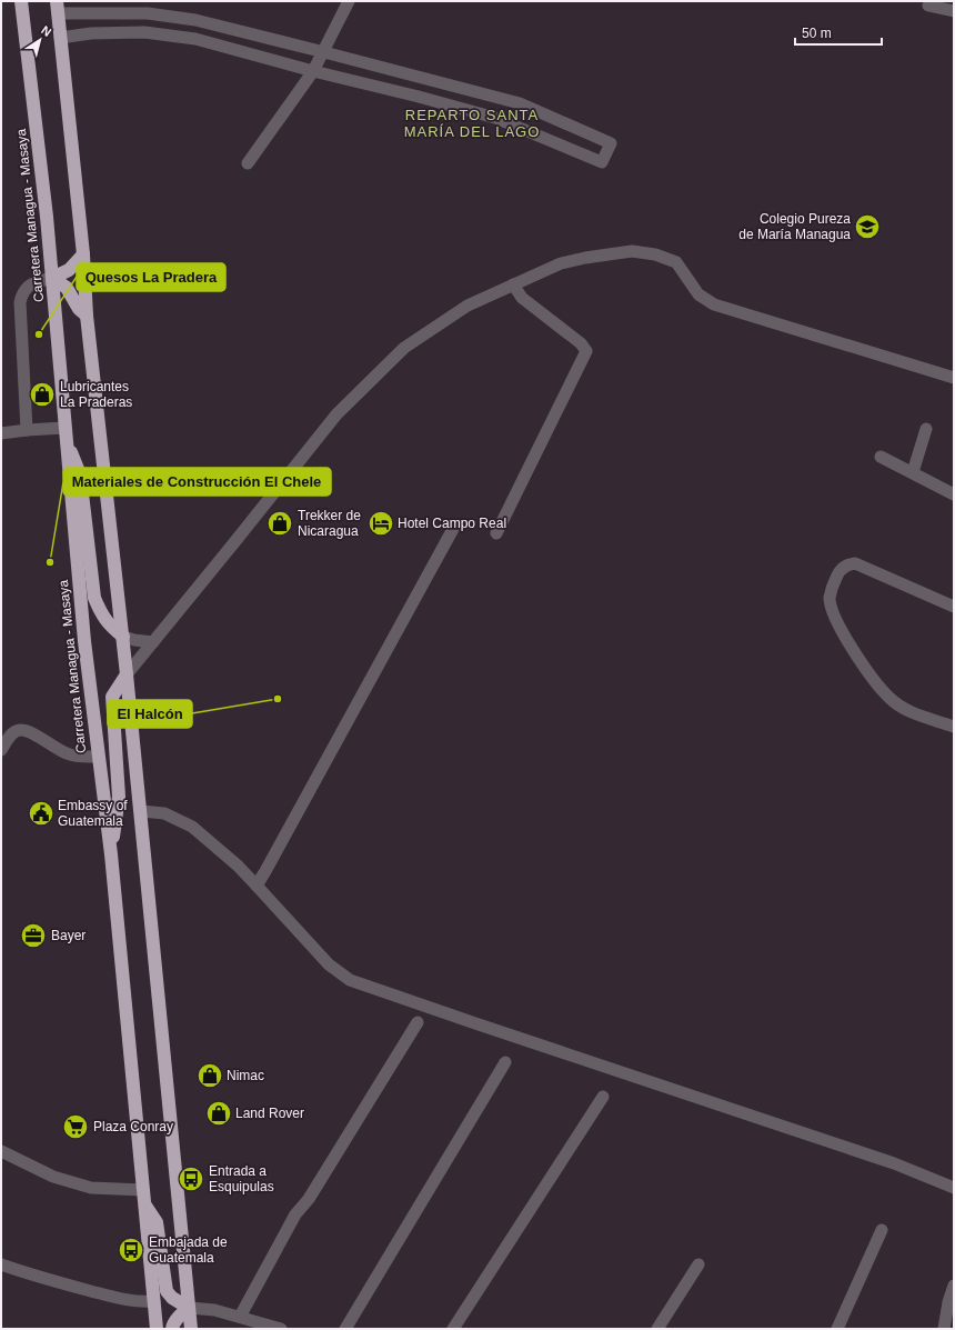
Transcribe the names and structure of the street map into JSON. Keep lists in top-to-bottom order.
{
  "streets": {
    "highway": ["Carretera Managua - Masaya"]
  },
  "districts": ["REPARTO SANTA MARÍA DEL LAGO"],
  "places": {
    "school or university": ["Colegio Pureza de María Managua"],
    "other": ["Quesos La Pradera", "Materiales de Construcción El Chele", "El Halcón"],
    "shop": [
      "Lubricantes La Praderas",
      "Trekker de Nicaragua",
      "Nimac",
      "Land Rover"
    ],
    "hotel": ["Hotel Campo Real"],
    "public building": ["Embassy of Guatemala"],
    "office": ["Bayer"],
    "supermarket": ["Plaza Conray"],
    "bus stop": ["Entrada a Esquipulas", "Embajada de Guatemala"]
  },
  "scale_bar": "50 m",
  "north": "top right"
}
